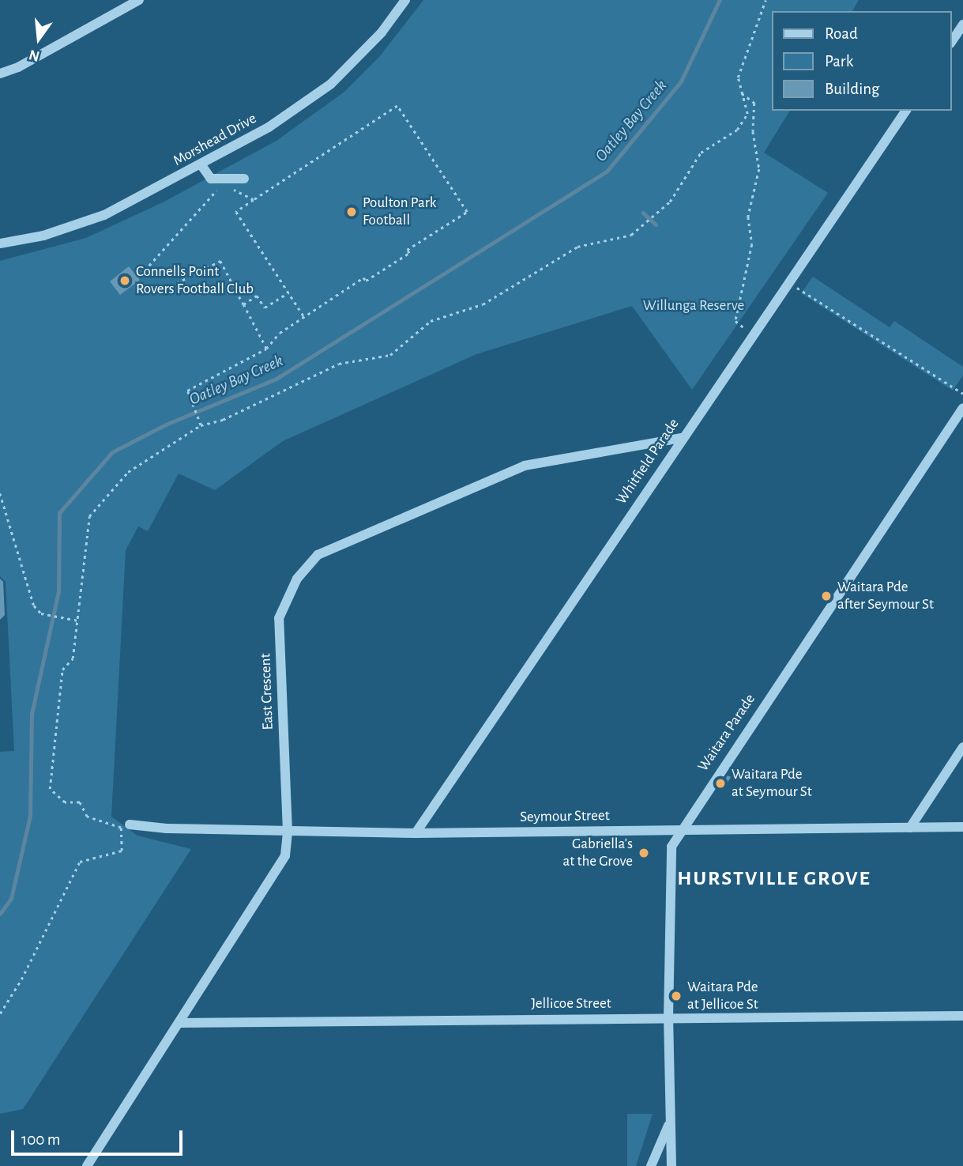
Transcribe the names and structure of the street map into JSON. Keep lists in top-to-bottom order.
{
  "streets": {
    "street": [
      "Morshead Drive",
      "Whitfield Parade",
      "East Crescent",
      "Waitara Parade",
      "Seymour Street",
      "Jellicoe Street"
    ]
  },
  "crossings": [
    ["Whitfield Parade", "East Crescent"],
    ["Whitfield Parade", "Seymour Street"],
    ["East Crescent", "Seymour Street"],
    ["East Crescent", "Jellicoe Street"],
    ["Waitara Parade", "Seymour Street"],
    ["Waitara Parade", "Jellicoe Street"]
  ],
  "districts": ["HURSTVILLE GROVE"],
  "water": ["Oatley Bay Creek"],
  "parks": ["Willunga Reserve"],
  "places": [
    "Poulton Park Football",
    "Connells Point Rovers Football Club",
    "Waitara Pde after Seymour St",
    "Waitara Pde at Seymour St",
    "Gabriella's at the Grove",
    "Waitara Pde at Jellicoe St"
  ],
  "legend": ["Road", "Park", "Building"],
  "scale_bar": "100 m",
  "north": "bottom"
}
